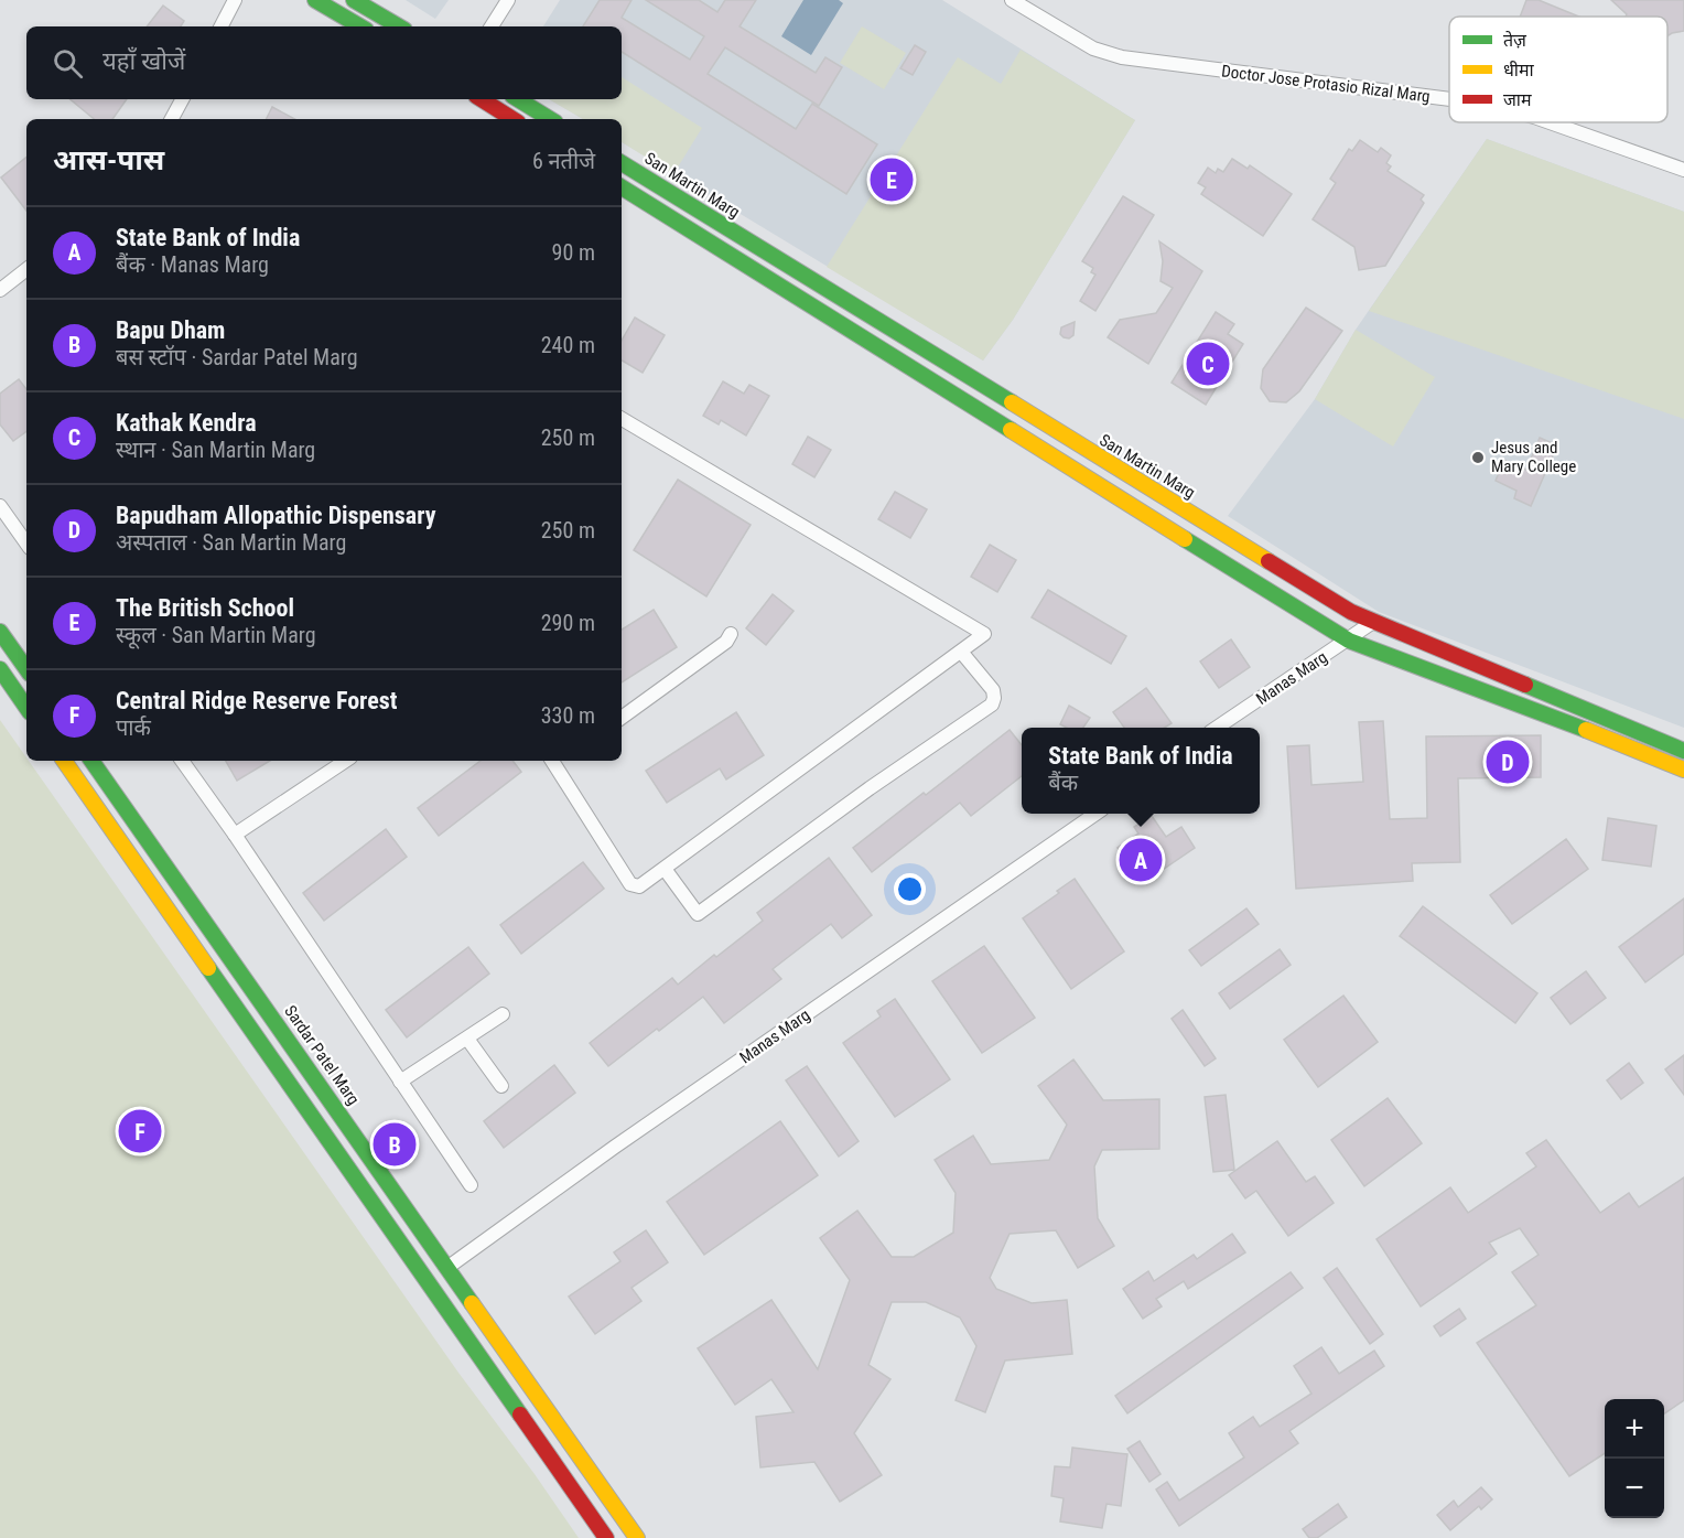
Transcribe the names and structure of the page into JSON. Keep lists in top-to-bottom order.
{
  "streets": {
    "street": [
      "Doctor Jose Protasio Rizal Marg",
      "San Martin Marg",
      "Manas Marg",
      "Sardar Patel Marg"
    ]
  },
  "crossings": [
    ["San Martin Marg", "Manas Marg"],
    ["Manas Marg", "Sardar Patel Marg"]
  ],
  "places": ["Jesus and Mary College"],
  "legend": ["तेज़", "धीमा", "जाम"],
  "page": {
    "search": "यहाँ खोजें",
    "heading": ["आस-पास", "6 नतीजे"],
    "pins": [
      "E",
      "C",
      "D",
      "A",
      "F",
      "B"
    ],
    "list": [
      {
        "mark": "A",
        "name": "State Bank of India",
        "note": "बैंक · Manas Marg",
        "value": "90 m"
      },
      {
        "mark": "B",
        "name": "Bapu Dham",
        "note": "बस स्टॉप · Sardar Patel Marg",
        "value": "240 m"
      },
      {
        "mark": "C",
        "name": "Kathak Kendra",
        "note": "स्थान · San Martin Marg",
        "value": "250 m"
      },
      {
        "mark": "D",
        "name": "Bapudham Allopathic Dispensary",
        "note": "अस्पताल · San Martin Marg",
        "value": "250 m"
      },
      {
        "mark": "E",
        "name": "The British School",
        "note": "स्कूल · San Martin Marg",
        "value": "290 m"
      },
      {
        "mark": "F",
        "name": "Central Ridge Reserve Forest",
        "note": "पार्क",
        "value": "330 m"
      }
    ],
    "popup": ["State Bank of India", "बैंक"],
    "map_buttons": ["+", "−"]
  }
}
